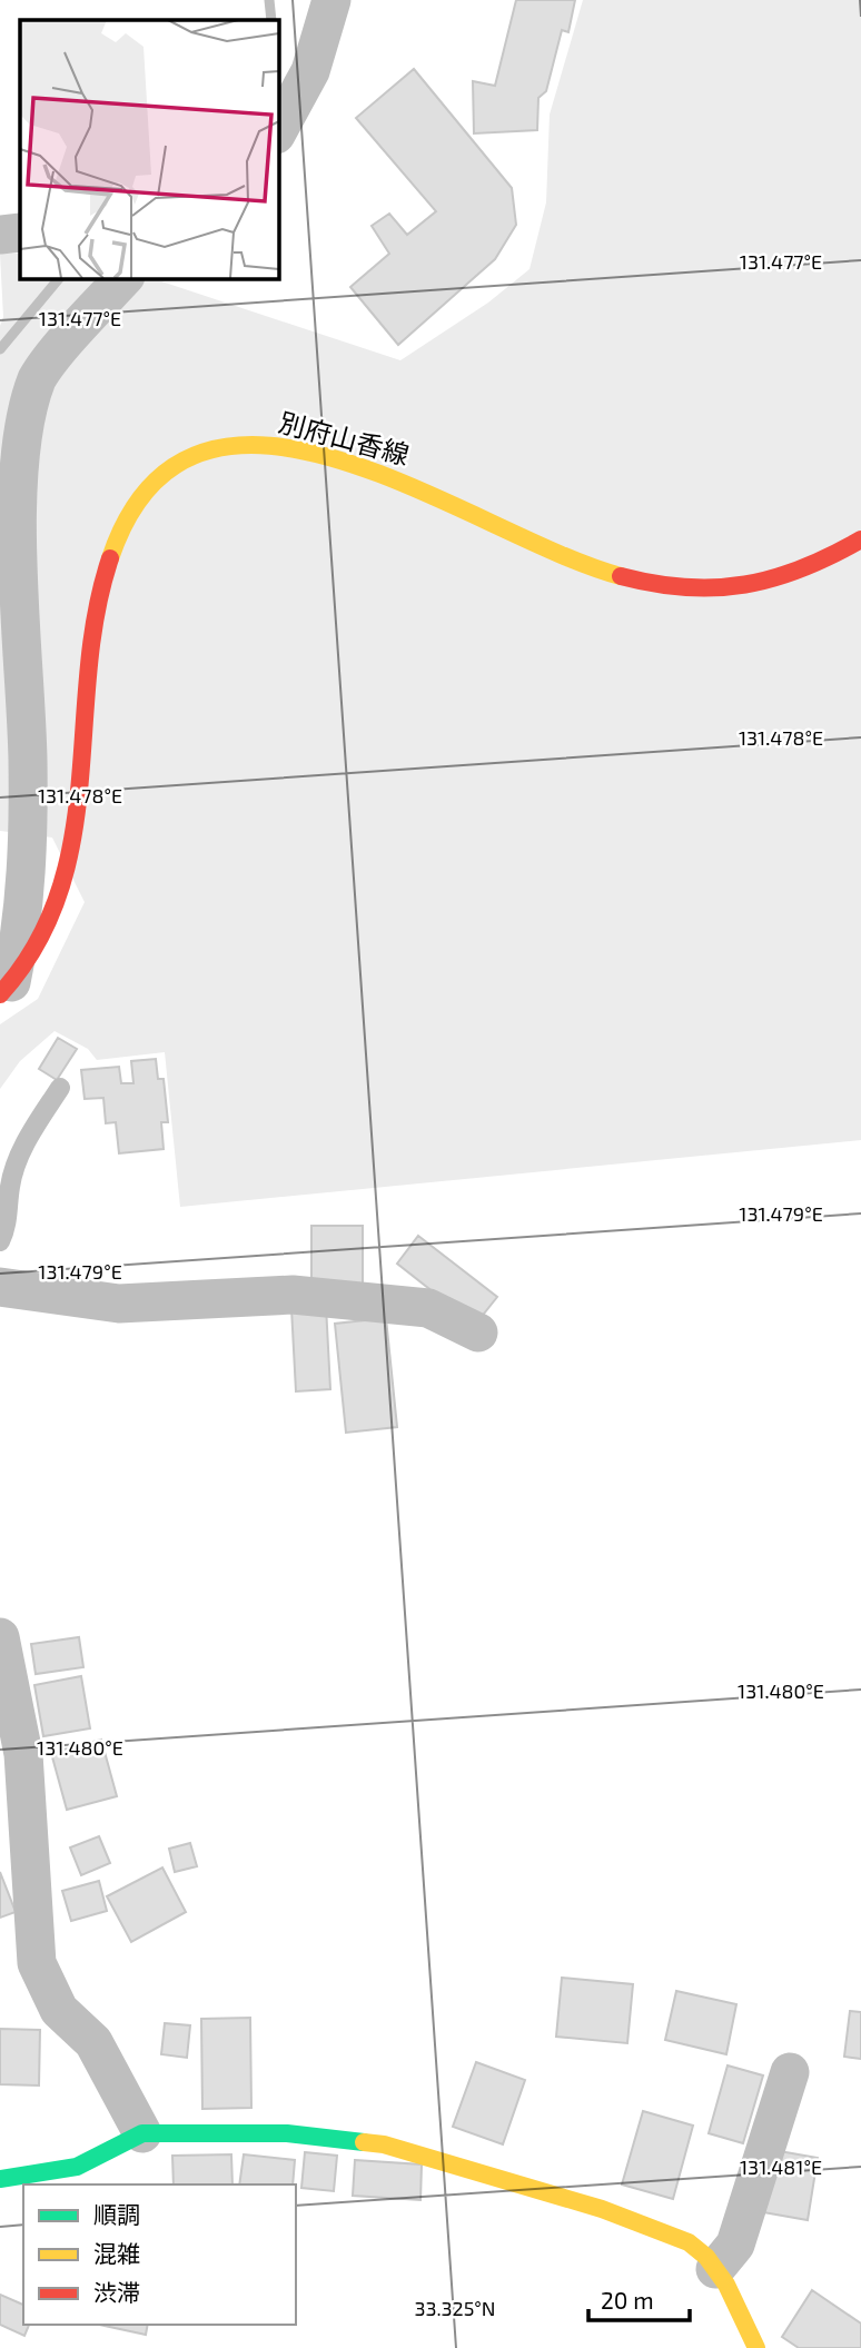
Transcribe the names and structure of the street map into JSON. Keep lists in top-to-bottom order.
{
  "streets": {
    "main road": ["別府山香線"]
  },
  "legend": ["順調", "混雑", "渋滞"],
  "scale_bar": "20 m",
  "coordinates": [
    "131.477°E",
    "131.478°E",
    "131.479°E",
    "131.480°E",
    "131.481°E",
    "33.325°N"
  ]
}
